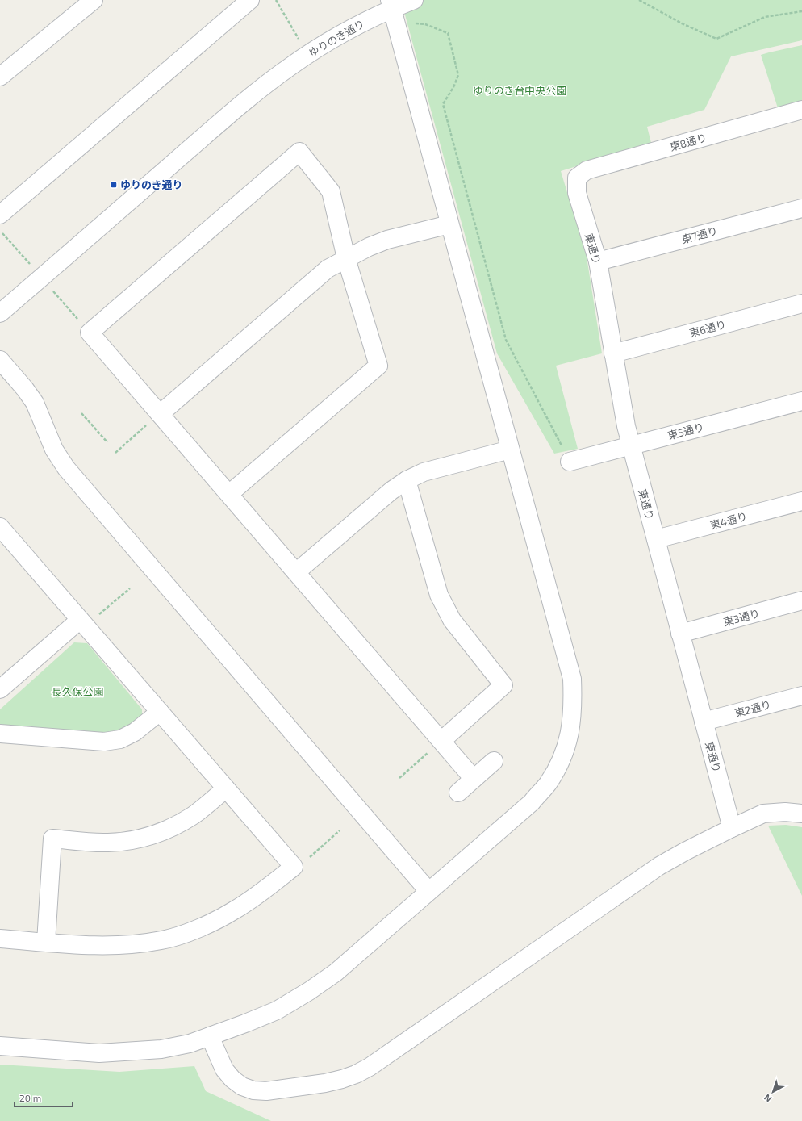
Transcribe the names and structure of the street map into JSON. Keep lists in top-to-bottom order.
{
  "streets": {
    "street": [
      "ゆりのき通り",
      "東8通り",
      "東7通り",
      "東通り",
      "東6通り",
      "東5通り",
      "東4通り",
      "東3通り",
      "東2通り"
    ]
  },
  "crossings": [
    ["東8通り", "東通り"],
    ["東7通り", "東通り"],
    ["東通り", "東6通り"],
    ["東通り", "東5通り"],
    ["東通り", "東4通り"],
    ["東通り", "東3通り"],
    ["東通り", "東2通り"]
  ],
  "parks": ["ゆりのき台中央公園", "長久保公園"],
  "places": {
    "transit": ["ゆりのき通り"]
  },
  "scale_bar": "20 m",
  "north": "bottom left"
}
